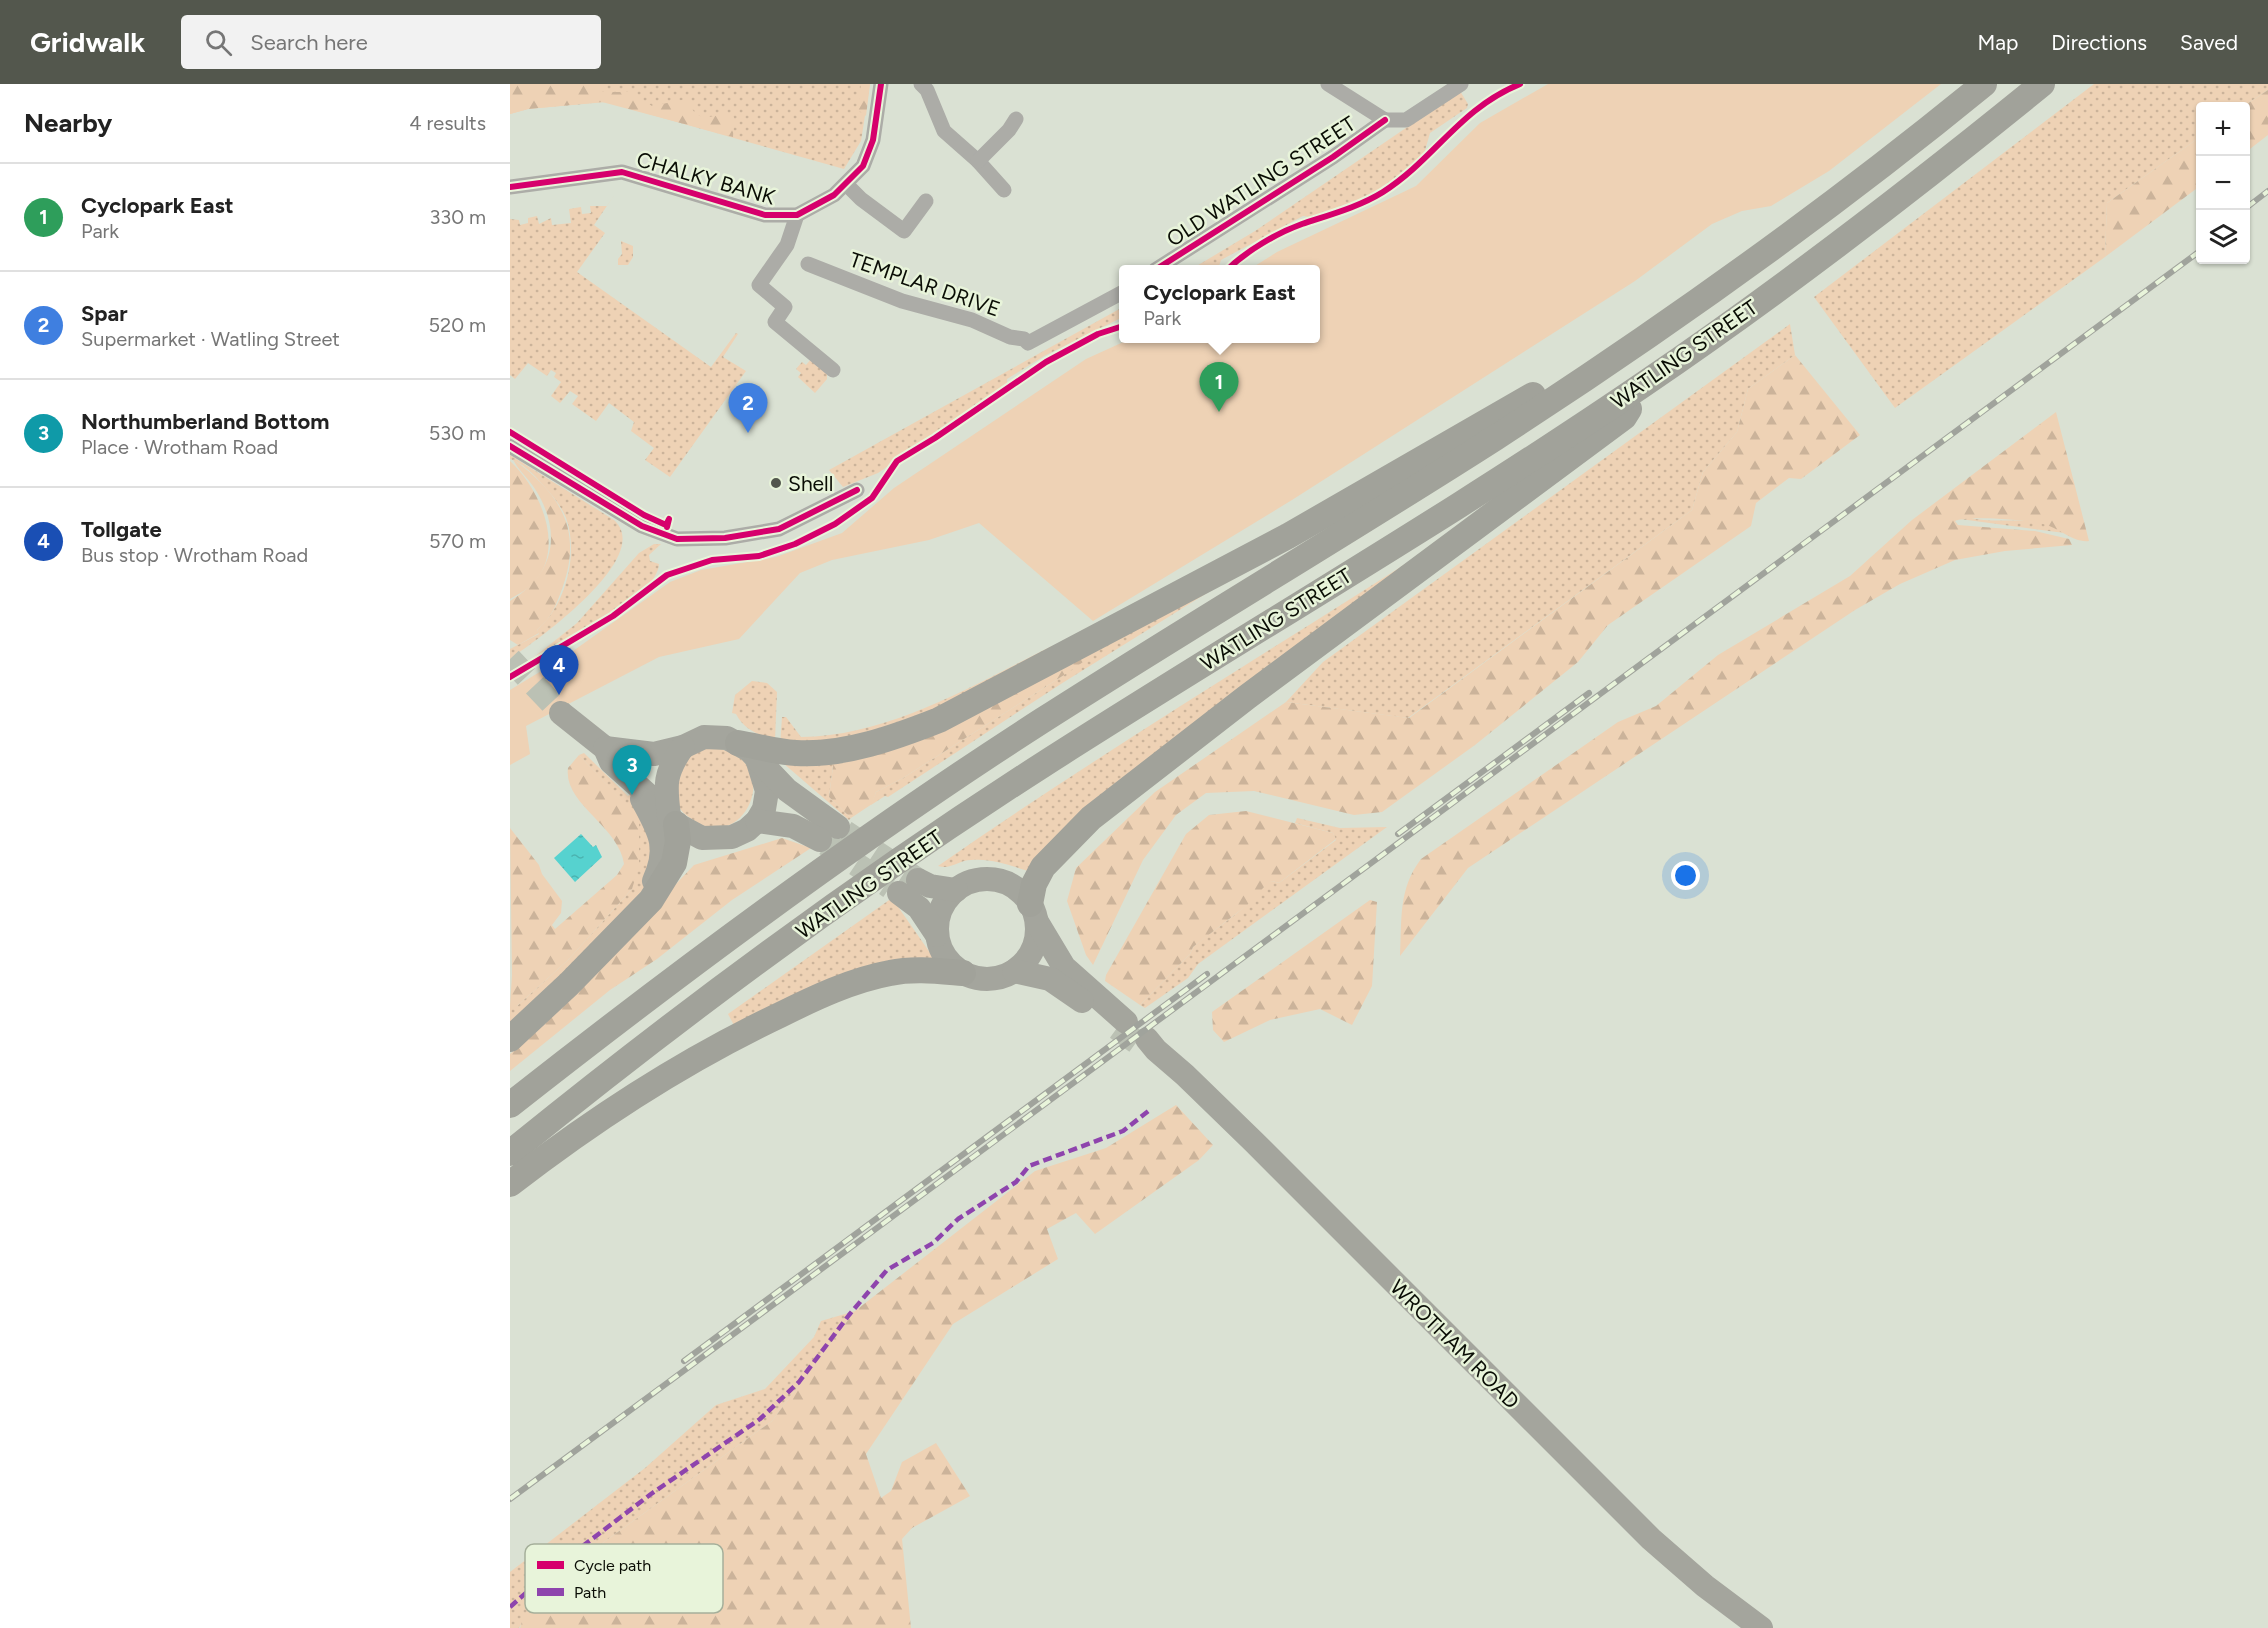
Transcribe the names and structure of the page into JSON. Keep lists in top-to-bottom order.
{
  "streets": {
    "highway": ["WATLING STREET"],
    "main road": ["WROTHAM ROAD"],
    "street": ["CHALKY BANK", "OLD WATLING STREET", "TEMPLAR DRIVE"]
  },
  "places": ["Shell"],
  "legend": ["Cycle path", "Path"],
  "page": {
    "header": "Gridwalk",
    "search": "Search here",
    "nav": ["Map", "Directions", "Saved"],
    "heading": ["Nearby", "4 results"],
    "map_buttons": ["+", "−"],
    "list": [
      {
        "mark": "1",
        "name": "Cyclopark East",
        "note": "Park",
        "value": "330 m"
      },
      {
        "mark": "2",
        "name": "Spar",
        "note": "Supermarket · Watling Street",
        "value": "520 m"
      },
      {
        "mark": "3",
        "name": "Northumberland Bottom",
        "note": "Place · Wrotham Road",
        "value": "530 m"
      },
      {
        "mark": "4",
        "name": "Tollgate",
        "note": "Bus stop · Wrotham Road",
        "value": "570 m"
      }
    ],
    "popup": ["Cyclopark East", "Park"],
    "pins": [
      "1",
      "2",
      "4",
      "3"
    ]
  }
}
